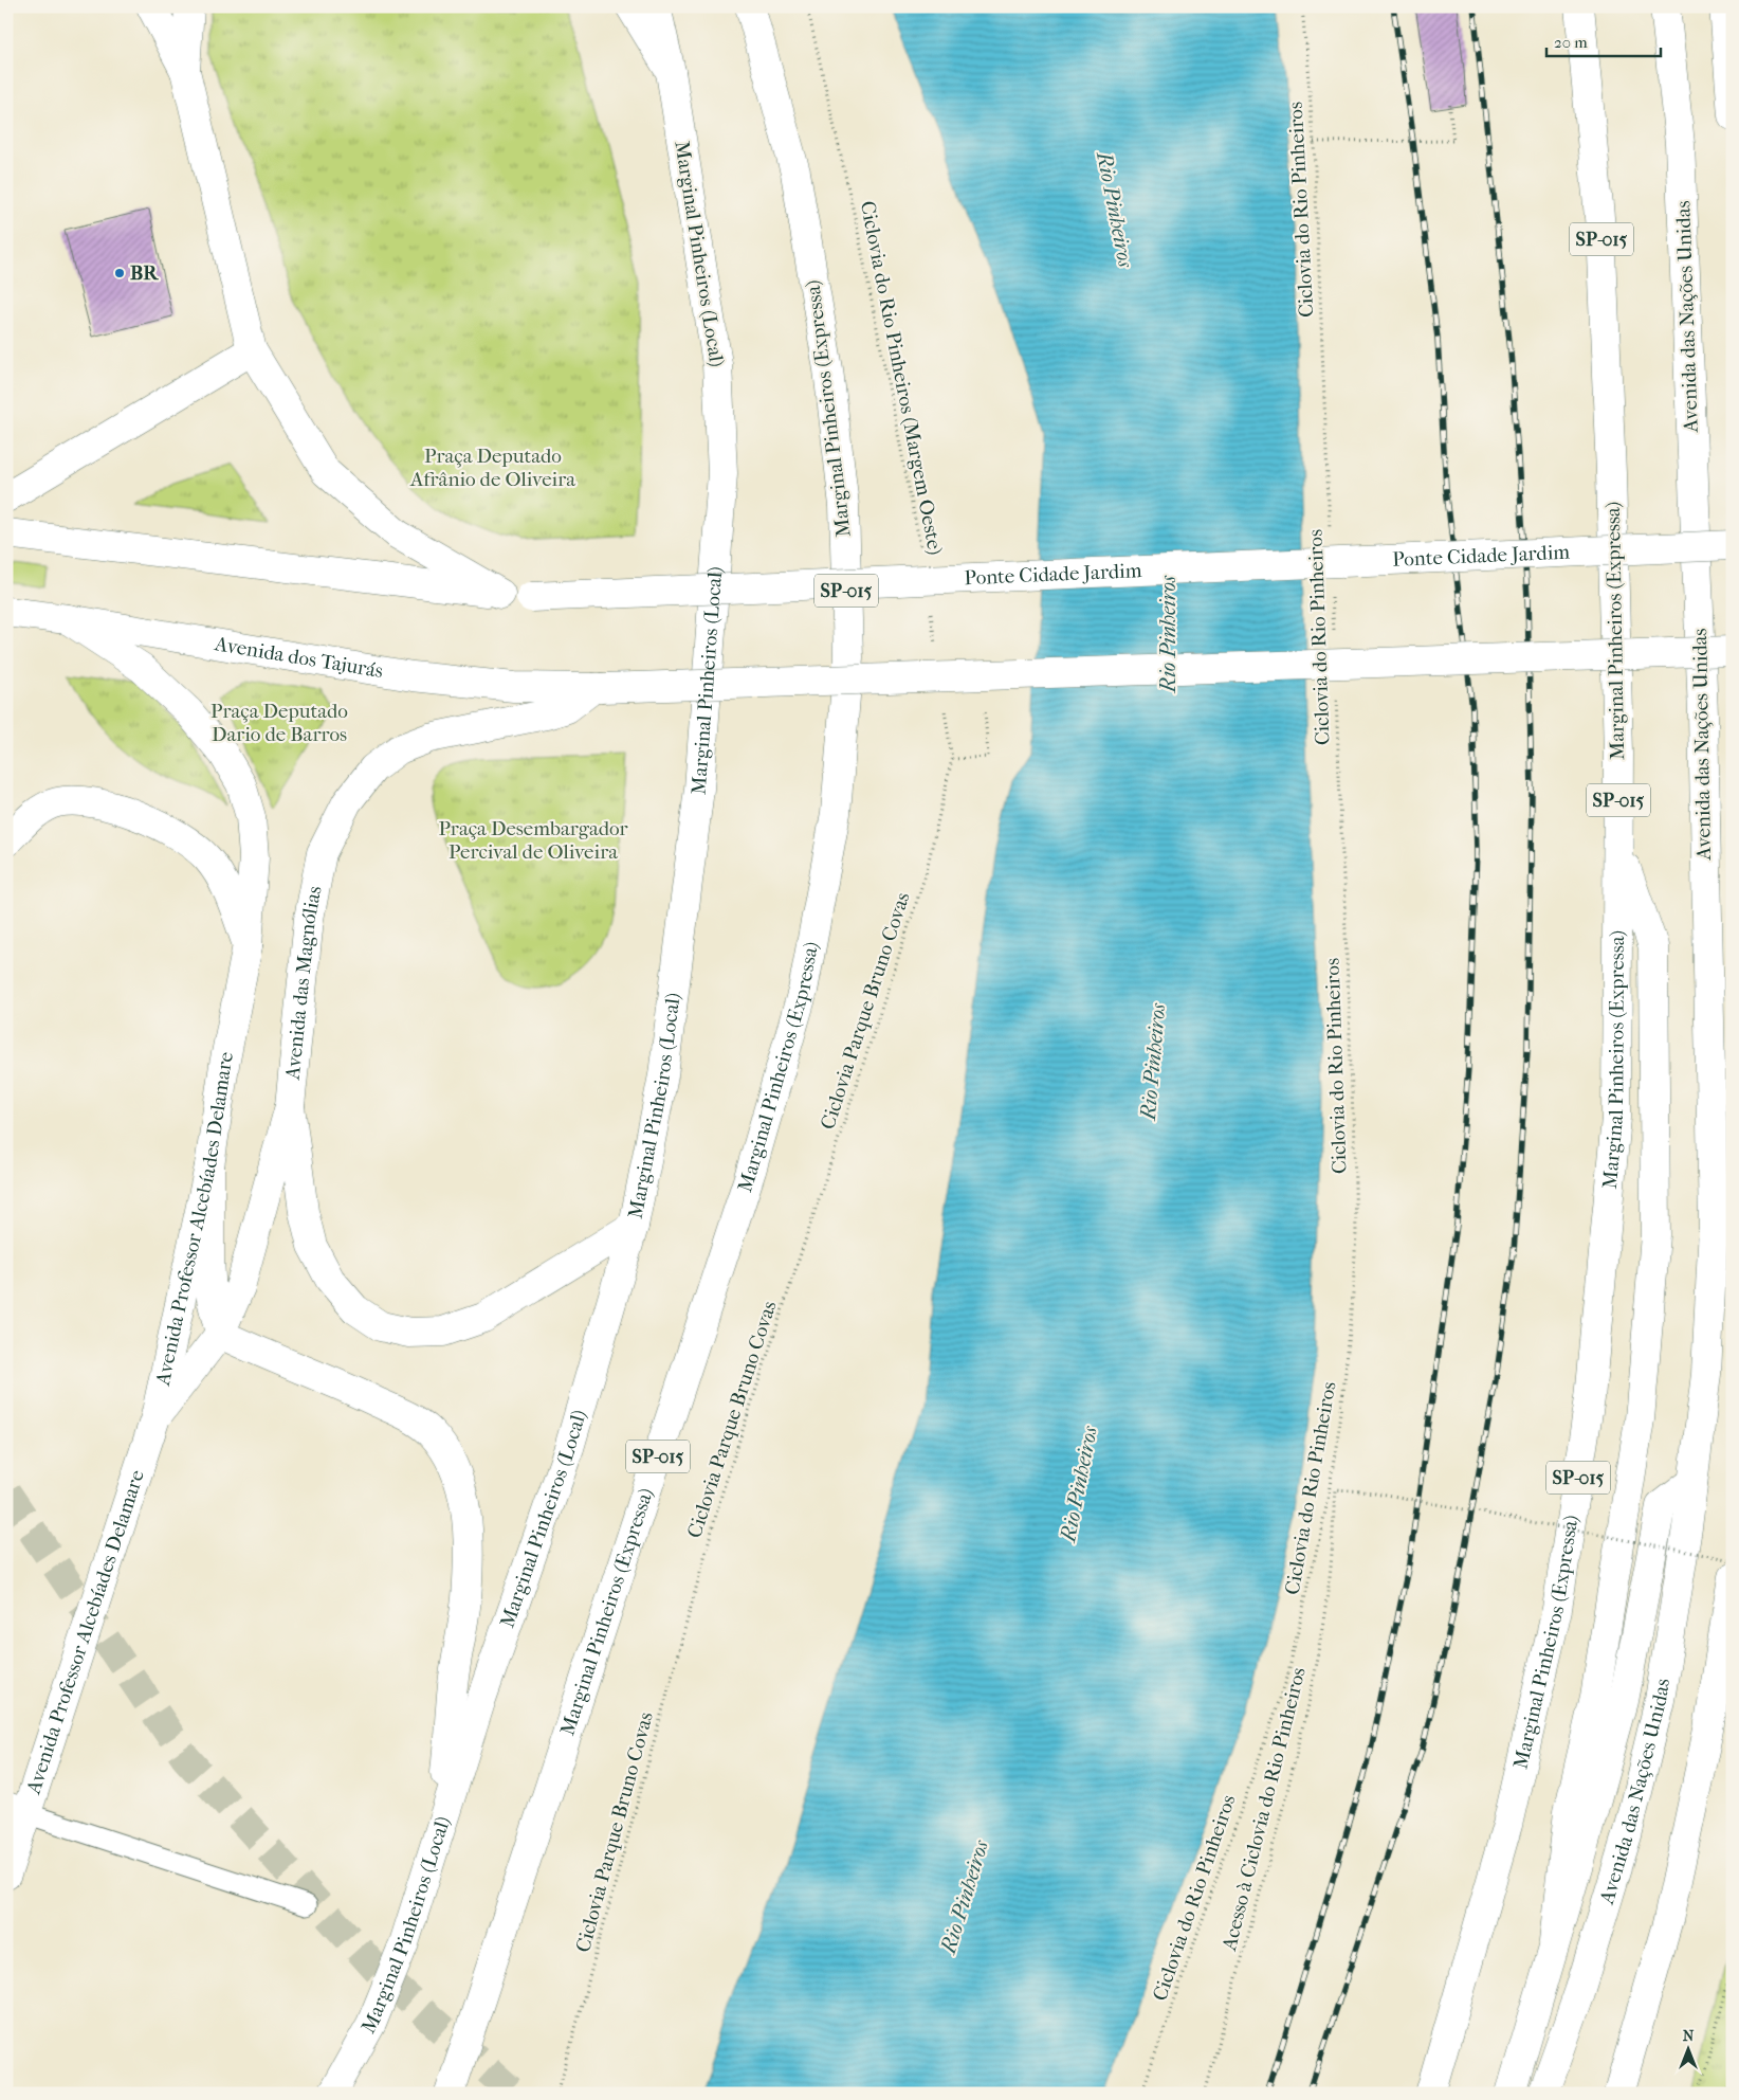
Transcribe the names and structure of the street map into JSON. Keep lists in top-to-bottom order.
{
  "streets": {
    "main road": [
      "SP-015",
      "Marginal Pinheiros (Local)",
      "Avenida das Nações Unidas",
      "Marginal Pinheiros (Expressa)",
      "Ponte Cidade Jardim",
      "Avenida dos Tajurás",
      "Avenida das Magnólias",
      "Avenida Professor Alcebíades Delamare"
    ],
    "path": [
      "Ciclovia do Rio Pinheiros",
      "Ciclovia do Rio Pinheiros (Margem Oeste)",
      "Ciclovia Parque Bruno Covas",
      "Acesso à Ciclovia do Rio Pinheiros"
    ]
  },
  "crossings": [
    ["Avenida dos Tajurás", "Avenida das Magnólias"],
    ["Avenida dos Tajurás", "Avenida Professor Alcebíades Delamare"],
    ["Avenida das Magnólias", "Avenida Professor Alcebíades Delamare"]
  ],
  "water": ["Rio Pinheiros"],
  "parks": ["Praça Deputado Afrânio de Oliveira", "Praça Deputado Dario de Barros", "Praça Desembargador Percival de Oliveira"],
  "places": ["BR"],
  "scale_bar": "20 m",
  "north": "top"
}
